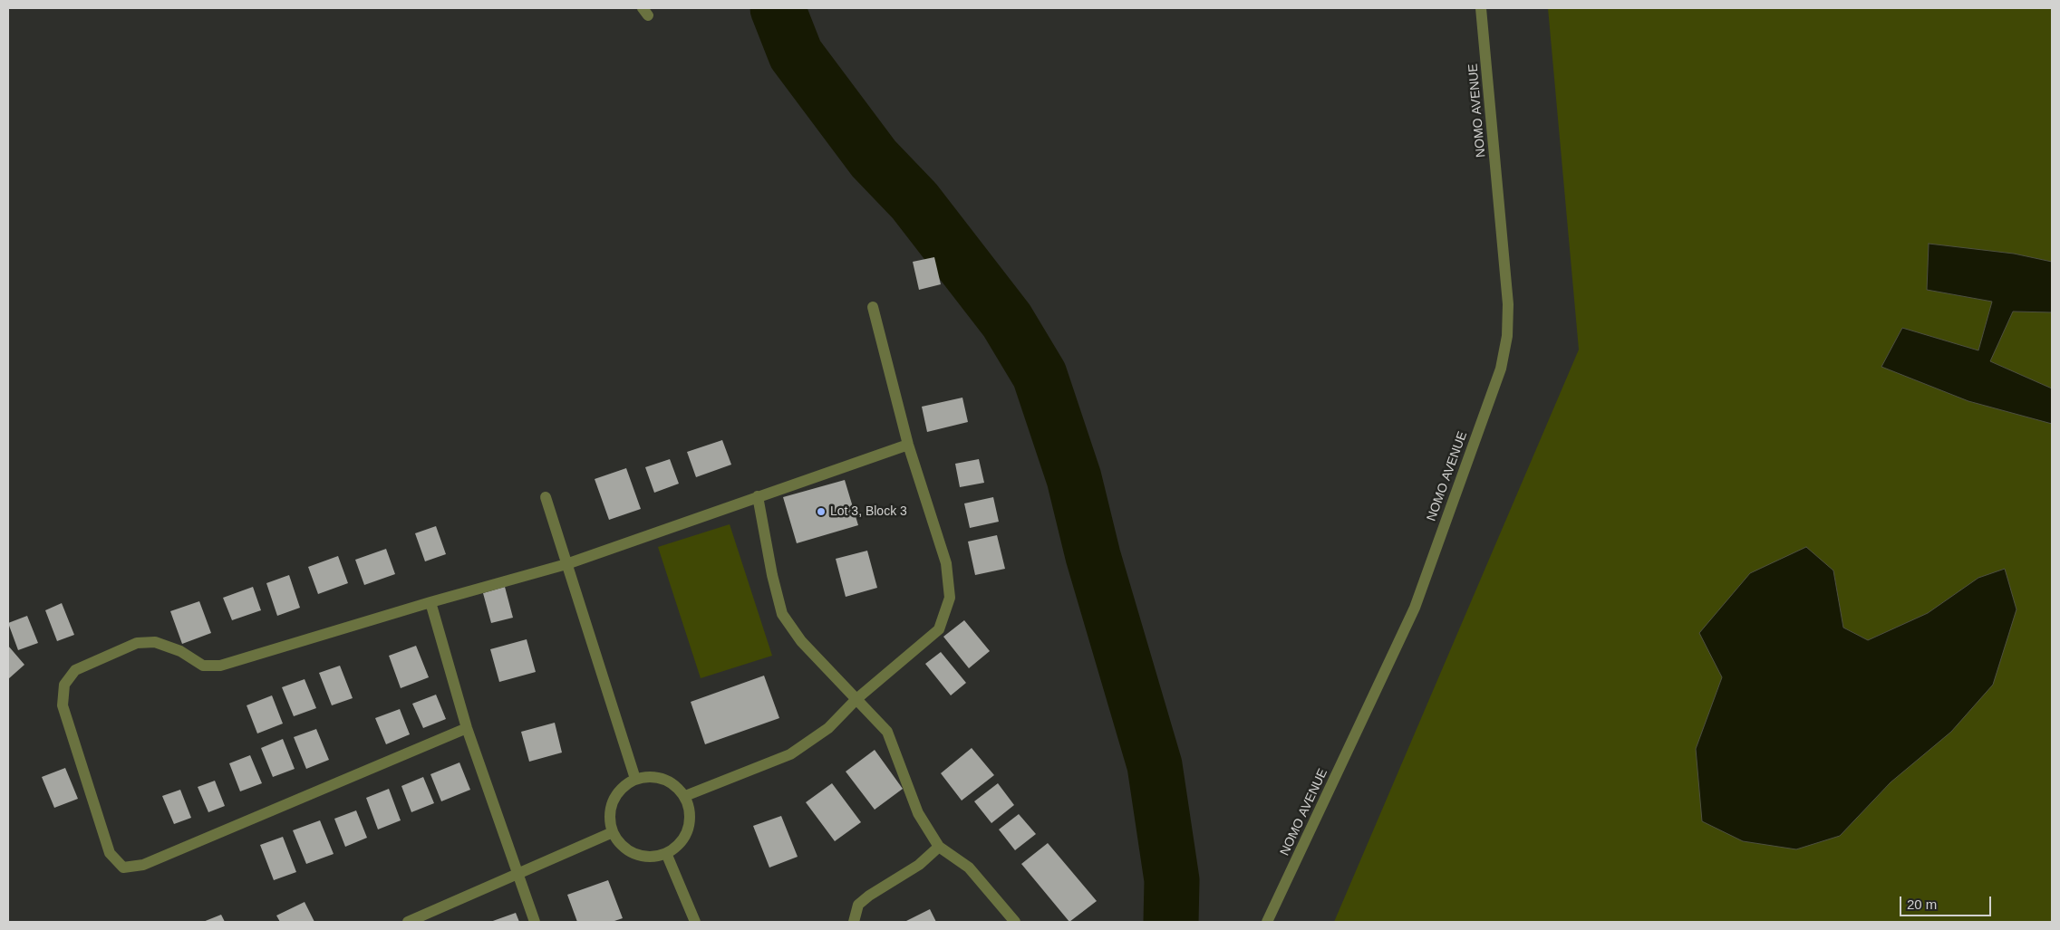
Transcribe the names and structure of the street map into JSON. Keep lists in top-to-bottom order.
{
  "streets": {
    "street": ["NOMO AVENUE"]
  },
  "places": ["Lot 3, Block 3"],
  "scale_bar": "20 m"
}
